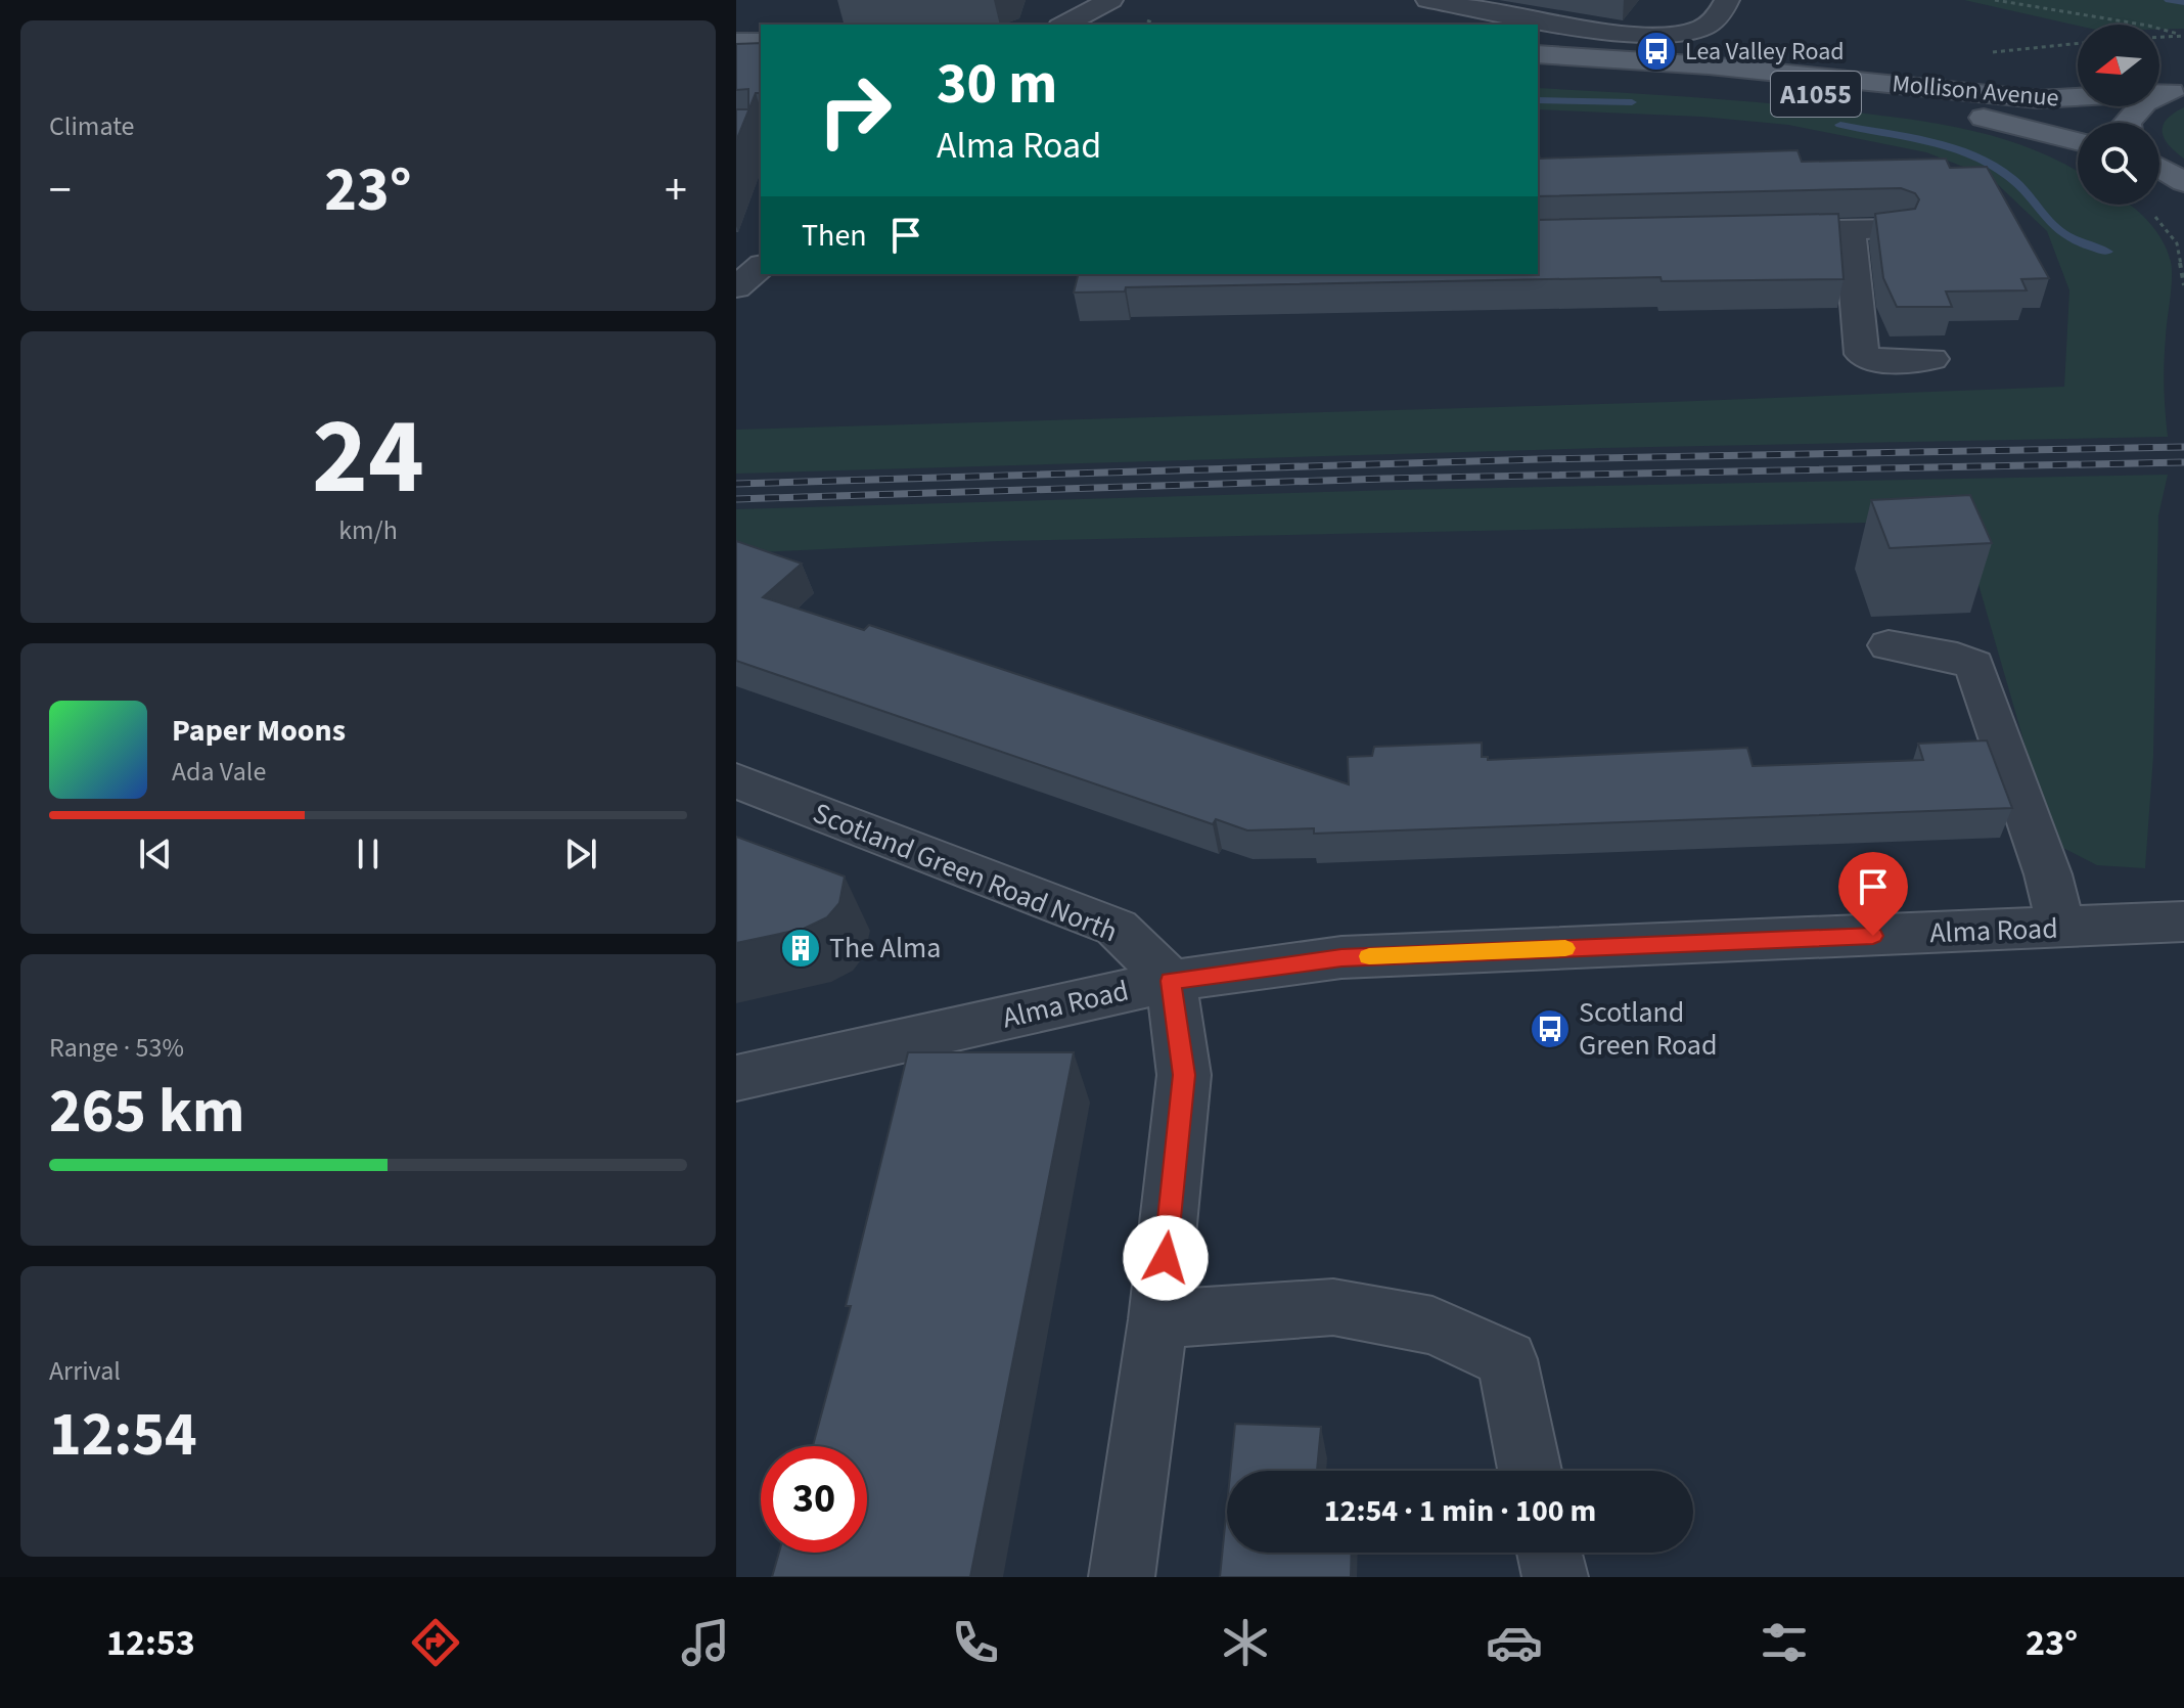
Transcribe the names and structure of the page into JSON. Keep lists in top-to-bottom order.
{
  "streets": {
    "main road": ["Mollison Avenue", "A1055"],
    "street": ["Scotland Green Road North", "Alma Road"]
  },
  "crossings": [
    ["Scotland Green Road North", "Alma Road"]
  ],
  "places": {
    "bus stop": ["Lea Valley Road", "Scotland Green Road"],
    "building": ["The Alma"]
  },
  "north": "left",
  "page": {
    "tile": [
      "Climate",
      ["24", "km/h"],
      ["Range · 53%", "265 km"],
      ["Arrival", "12:54"]
    ],
    "turn": ["30 m", "Alma Road"],
    "heat": ["−", "23°", "+"],
    "then": "Then",
    "song": ["Paper Moons", "Ada Vale"],
    "limit": "30",
    "trip": "12:54 · 1 min · 100 m",
    "tabs": ["12:53", "23°"]
  }
}
